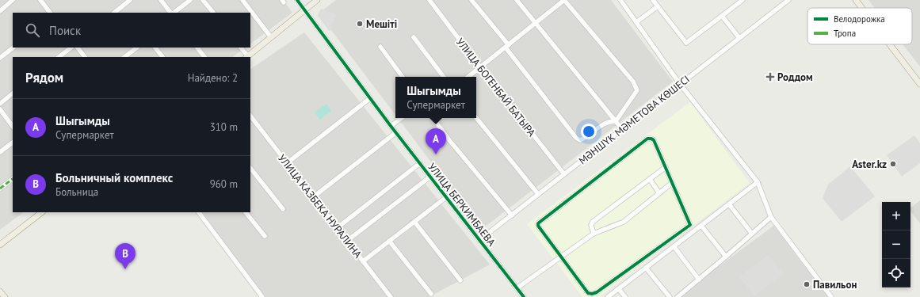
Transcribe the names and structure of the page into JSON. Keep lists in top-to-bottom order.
{
  "streets": {
    "street": [
      "УЛИЦА БОГЕНБАЙ БАТЫРА",
      "МӘНШҮК МӘМЕТОВА КӨШЕСІ",
      "УЛИЦА БЕРКИМБАЕВА",
      "УЛИЦА КАЗБЕКА НУРАЛИНА"
    ]
  },
  "crossings": [
    ["УЛИЦА БОГЕНБАЙ БАТЫРА", "МӘНШҮК МӘМЕТОВА КӨШЕСІ"],
    ["МӘНШҮК МӘМЕТОВА КӨШЕСІ", "УЛИЦА БЕРКИМБАЕВА"]
  ],
  "places": {
    "other": ["Мешіті", "Aster.kz", "Павильон"],
    "health": ["Роддом"]
  },
  "legend": ["Велодорожка", "Тропа"],
  "page": {
    "search": "Поиск",
    "heading": ["Рядом", "Найдено: 2"],
    "popup": ["Шыгымды", "Супермаркет"],
    "list": [
      {
        "mark": "A",
        "name": "Шыгымды",
        "note": "Супермаркет",
        "value": "310 m"
      },
      {
        "mark": "B",
        "name": "Больничный комплекс",
        "note": "Больница",
        "value": "960 m"
      }
    ],
    "pins": ["A", "B"],
    "map_buttons": ["+", "−"]
  }
}
